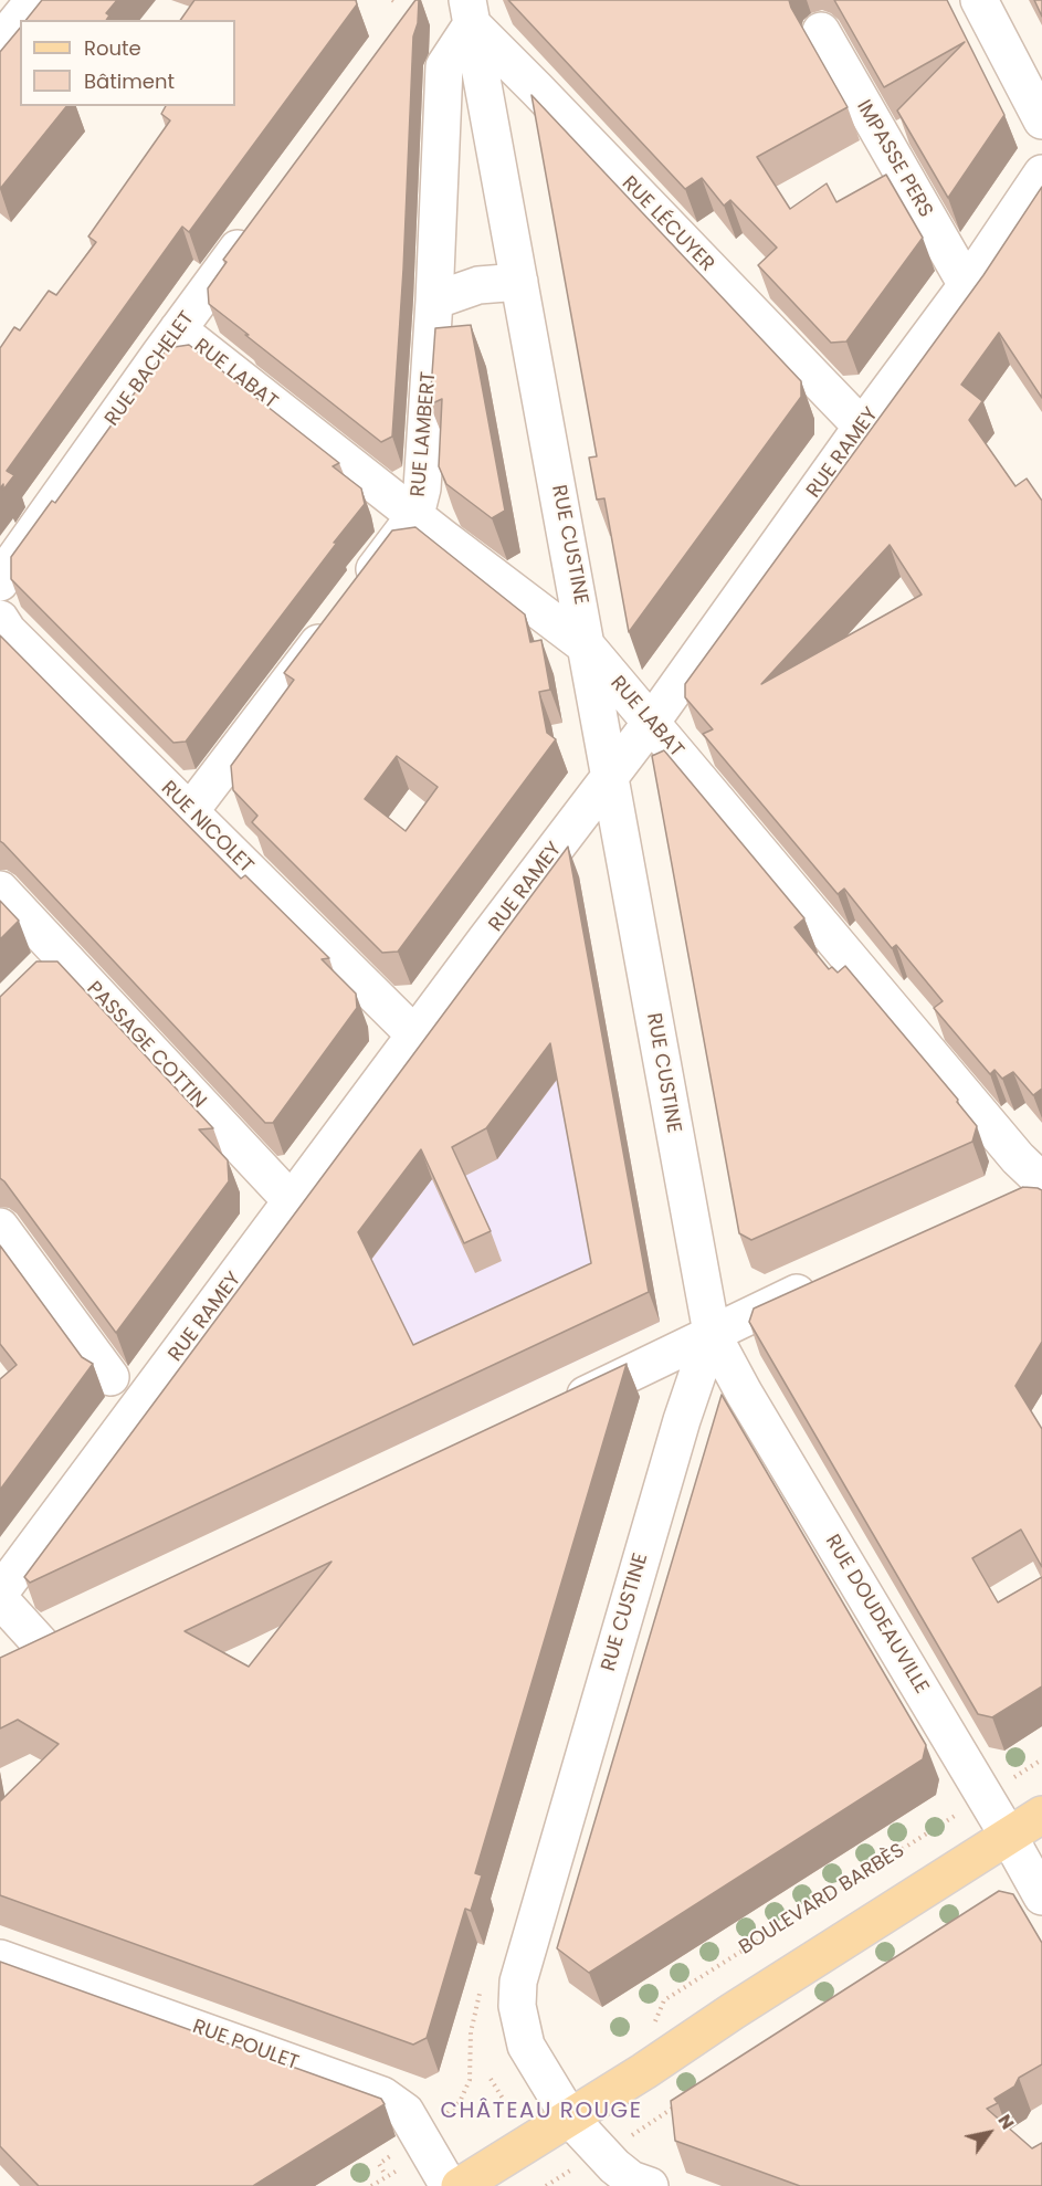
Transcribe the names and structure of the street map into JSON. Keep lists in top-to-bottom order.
{
  "streets": {
    "street": [
      "IMPASSE PERS",
      "RUE LÉCUYER",
      "RUE BACHELET",
      "RUE LABAT",
      "RUE LAMBERT",
      "RUE RAMEY",
      "RUE CUSTINE",
      "RUE NICOLET",
      "PASSAGE COTTIN",
      "RUE DOUDEAUVILLE",
      "RUE POULET"
    ],
    "path": ["BOULEVARD BARBÈS"]
  },
  "crossings": [
    ["IMPASSE PERS", "RUE RAMEY"],
    ["RUE LÉCUYER", "RUE LAMBERT"],
    ["RUE LÉCUYER", "RUE RAMEY"],
    ["RUE LÉCUYER", "RUE CUSTINE"],
    ["RUE BACHELET", "RUE LABAT"],
    ["RUE LABAT", "RUE LAMBERT"],
    ["RUE LABAT", "RUE RAMEY"],
    ["RUE LABAT", "RUE CUSTINE"],
    ["RUE LAMBERT", "RUE CUSTINE"],
    ["RUE LAMBERT", "RUE NICOLET"],
    ["RUE RAMEY", "RUE CUSTINE"],
    ["RUE RAMEY", "RUE NICOLET"],
    ["RUE RAMEY", "PASSAGE COTTIN"],
    ["RUE CUSTINE", "RUE DOUDEAUVILLE"],
    ["RUE DOUDEAUVILLE", "BOULEVARD BARBÈS"]
  ],
  "districts": ["CHÂTEAU ROUGE"],
  "legend": ["Route", "Bâtiment"],
  "north": "top right"
}
